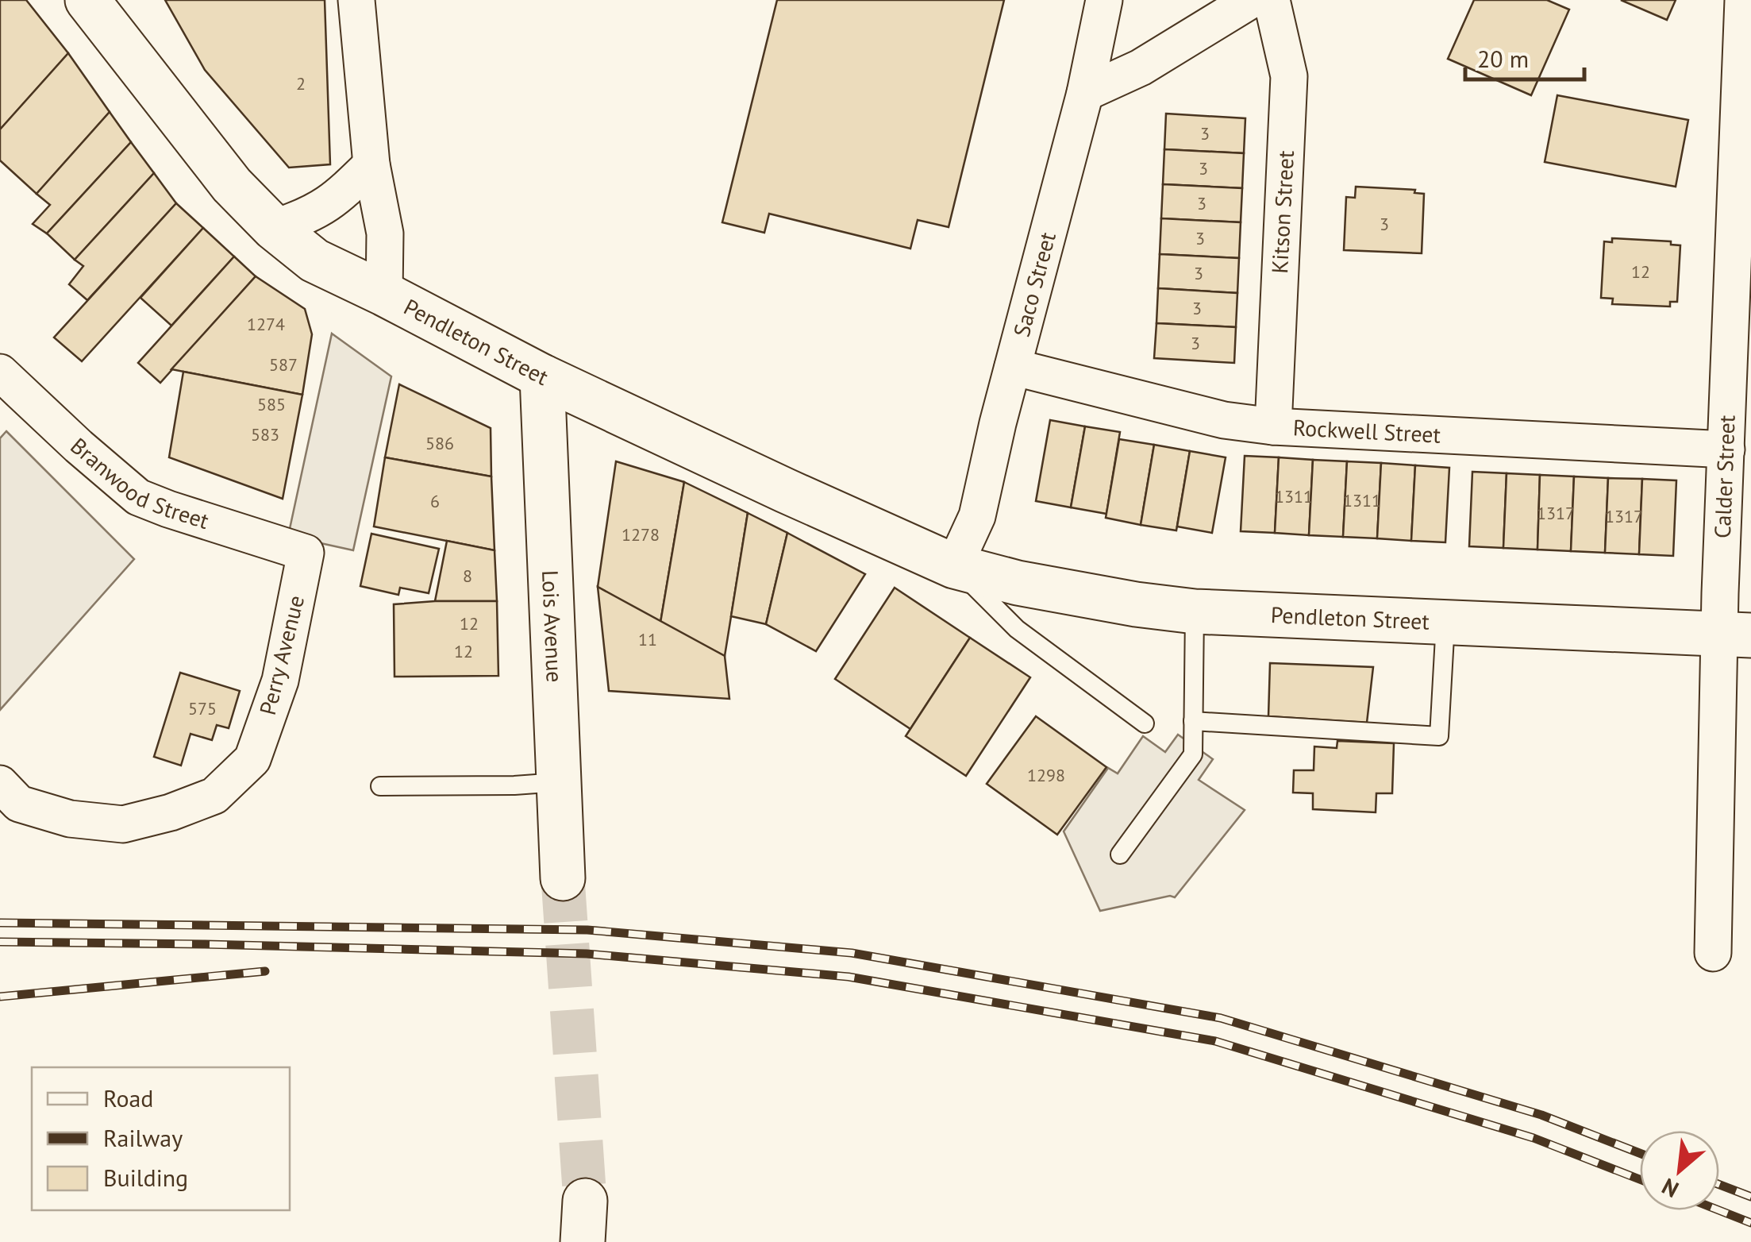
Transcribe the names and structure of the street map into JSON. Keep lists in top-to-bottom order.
{
  "streets": {
    "main road": ["Pendleton Street", "Lois Avenue"],
    "street": [
      "Kitson Street",
      "Saco Street",
      "Rockwell Street",
      "Calder Street",
      "Branwood Street",
      "Perry Avenue"
    ]
  },
  "crossings": [
    ["Kitson Street", "Rockwell Street"],
    ["Saco Street", "Pendleton Street"],
    ["Saco Street", "Rockwell Street"],
    ["Pendleton Street", "Calder Street"],
    ["Pendleton Street", "Lois Avenue"],
    ["Rockwell Street", "Calder Street"],
    ["Branwood Street", "Perry Avenue"]
  ],
  "house_numbers": [
    "2",
    "3",
    "3",
    "3",
    "3",
    "3",
    "12",
    "3",
    "3",
    "1274",
    "3",
    "587",
    "585",
    "583",
    "586",
    "1311",
    "1311",
    "6",
    "1317",
    "1317",
    "1278",
    "8",
    "12",
    "11",
    "12",
    "575",
    "1298"
  ],
  "legend": ["Road", "Railway", "Building"],
  "scale_bar": "20 m",
  "north": "bottom left"
}
